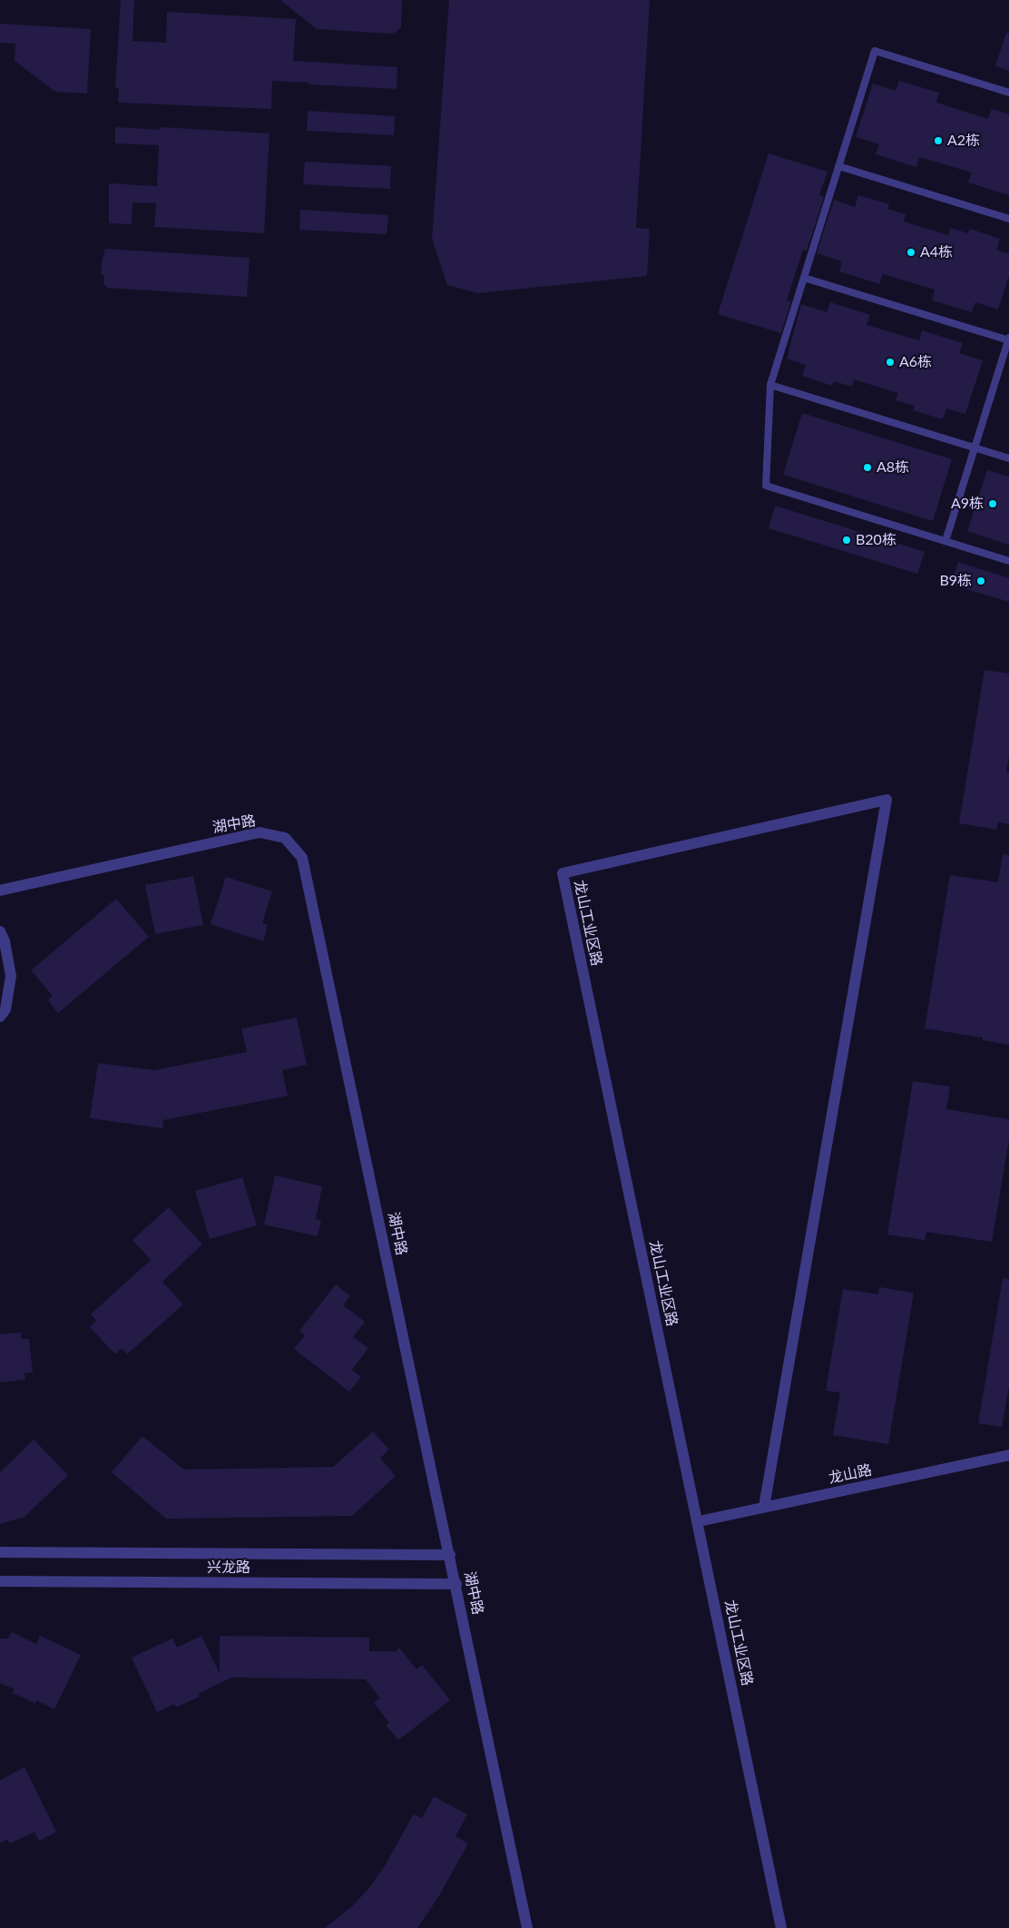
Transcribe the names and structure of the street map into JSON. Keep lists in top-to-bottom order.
{
  "streets": {
    "street": [
      "湖中路",
      "龙山工业区路",
      "龙山路",
      "兴龙路"
    ]
  },
  "crossings": [
    ["湖中路", "兴龙路"],
    ["龙山工业区路", "龙山路"]
  ],
  "places": [
    "A2栋",
    "A4栋",
    "A6栋",
    "A8栋",
    "A9栋",
    "B20栋",
    "B9栋"
  ]
}
